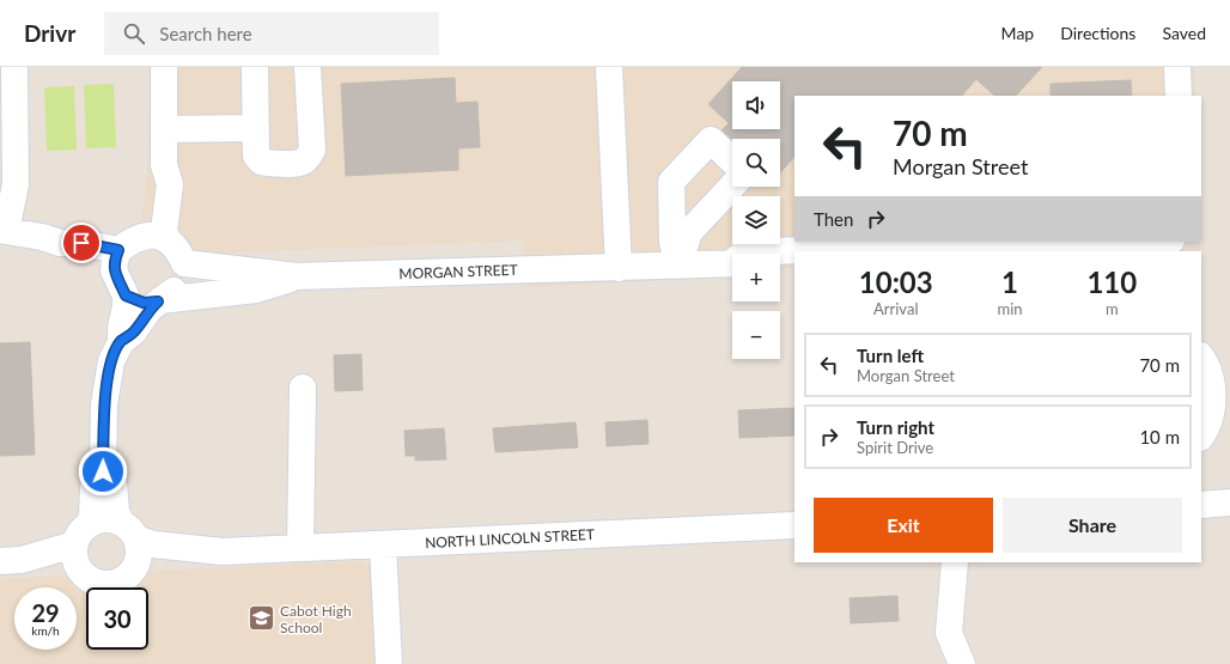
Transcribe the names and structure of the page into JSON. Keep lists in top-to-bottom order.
{
  "streets": {
    "street": ["MORGAN STREET", "NORTH LINCOLN STREET"]
  },
  "places": {
    "school or university": ["Cabot High School"]
  },
  "page": {
    "header": "Drivr",
    "search": "Search here",
    "nav": ["Map", "Directions", "Saved"],
    "map_buttons": ["+", "−"],
    "turn": ["70 m", "Morgan Street"],
    "then": "Then",
    "eta": [
      "10:03",
      "Arrival",
      "1",
      "min",
      "110",
      "m"
    ],
    "list": [
      {
        "name": "Turn left",
        "note": "Morgan Street",
        "value": "70 m"
      },
      {
        "name": "Turn right",
        "note": "Spirit Drive",
        "value": "10 m"
      }
    ],
    "buttons": ["Exit", "Share"],
    "speed": "29 km/h",
    "limit": "30"
  }
}
